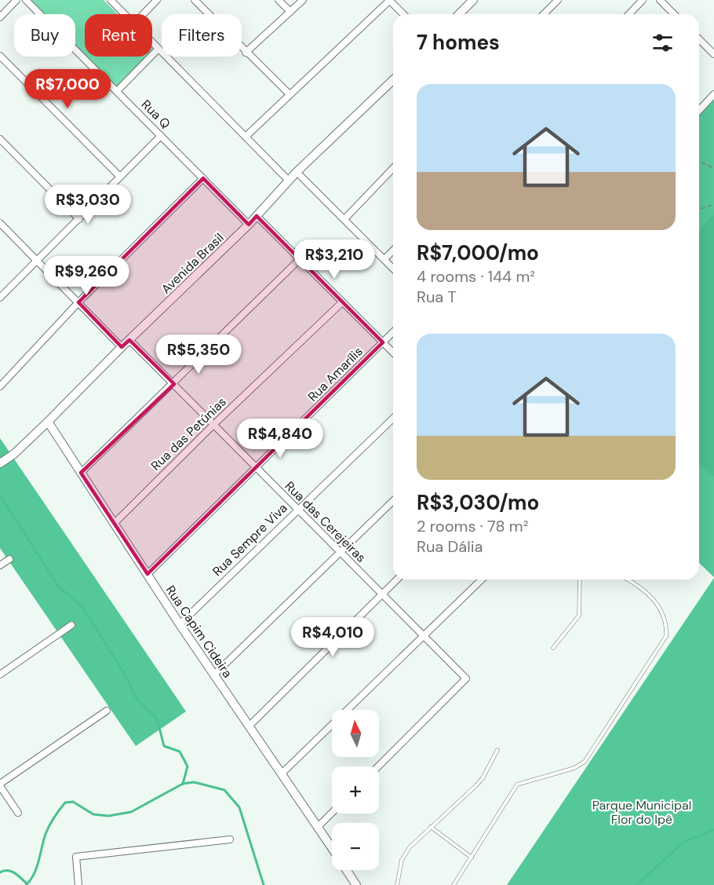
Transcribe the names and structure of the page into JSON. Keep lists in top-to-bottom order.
{
  "streets": {
    "street": [
      "Rua Q",
      "Avenida Brasil",
      "Rua Amarílis",
      "Rua das Petúnias",
      "Rua das Cerejeiras",
      "Rua Sempre Viva",
      "Rua Capim Cideira"
    ]
  },
  "crossings": [
    ["Rua Q", "Avenida Brasil"],
    ["Avenida Brasil", "Rua das Cerejeiras"],
    ["Avenida Brasil", "Rua Capim Cideira"],
    ["Rua Amarílis", "Rua das Cerejeiras"],
    ["Rua Amarílis", "Rua Capim Cideira"],
    ["Rua das Petúnias", "Rua das Cerejeiras"],
    ["Rua das Petúnias", "Rua Capim Cideira"],
    ["Rua das Cerejeiras", "Rua Sempre Viva"],
    ["Rua Sempre Viva", "Rua Capim Cideira"]
  ],
  "parks": ["Parque Municipal Flor do Ipê"],
  "north": "top",
  "page": {
    "chip": ["Buy", "Rent", "Filters"],
    "heading": "7 homes",
    "price": [
      "R$7,000",
      "R$3,030",
      "R$3,210",
      "R$9,260",
      "R$5,350",
      "R$4,840",
      "R$4,010"
    ],
    "list": [
      {
        "name": "R$7,000/mo",
        "note": "4 rooms · 144 m² · Rua T"
      },
      {
        "name": "R$3,030/mo",
        "note": "2 rooms · 78 m² · Rua Dália"
      }
    ],
    "map_buttons": ["+", "−"]
  }
}
